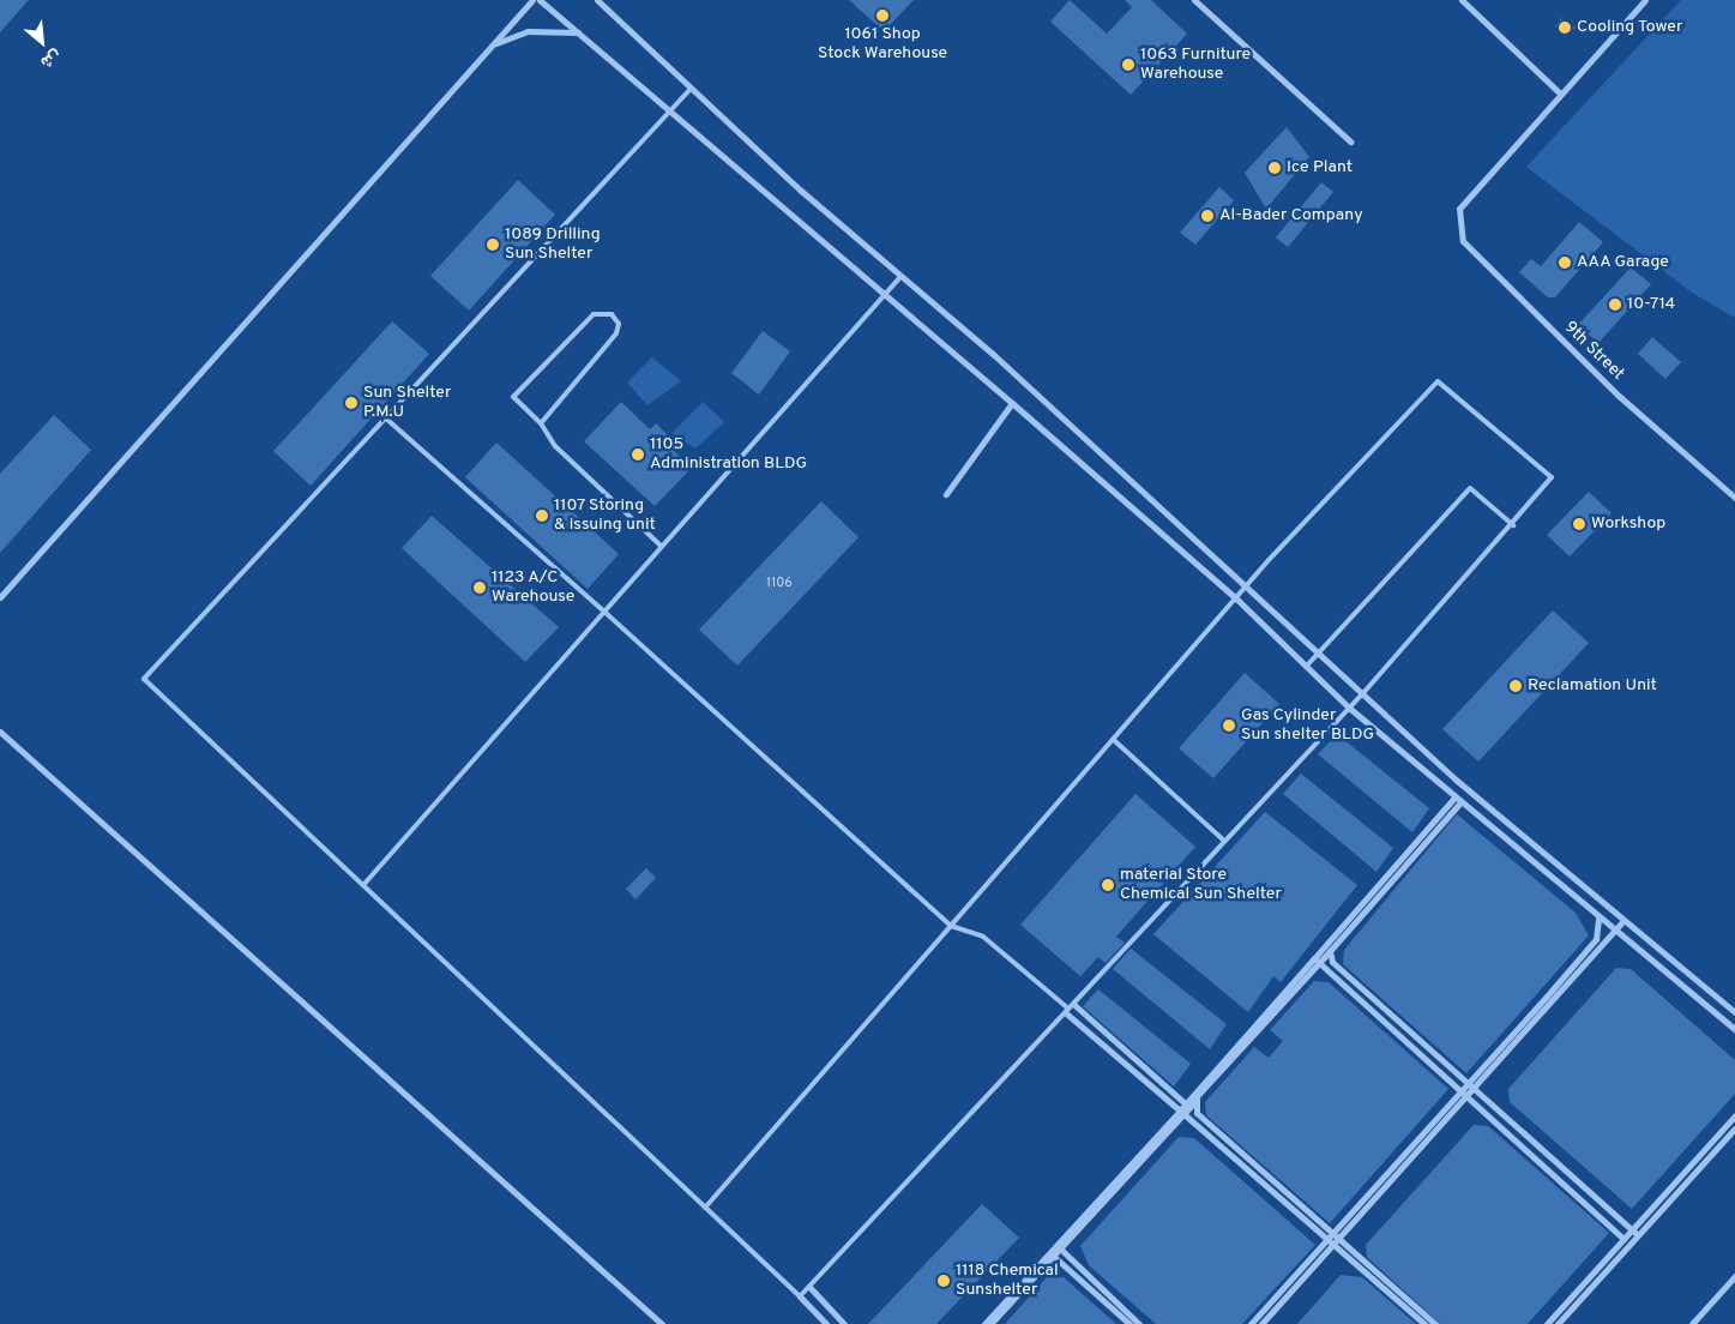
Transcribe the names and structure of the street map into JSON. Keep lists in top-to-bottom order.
{
  "streets": {
    "street": ["9th Street"]
  },
  "places": [
    "1061 Shop Stock Warehouse",
    "Cooling Tower",
    "1063 Furniture Warehouse",
    "Ice Plant",
    "Al-Bader Company",
    "1089 Drilling Sun Shelter",
    "AAA Garage",
    "10-714",
    "Sun Shelter P.M.U",
    "1105 Administration BLDG",
    "1107 Storing & issuing unit",
    "Workshop",
    "1123 A/C Warehouse",
    "Reclamation Unit",
    "Gas Cylinder Sun shelter BLDG",
    "material Store Chemical Sun Shelter",
    "1118 Chemical Sunshelter"
  ],
  "house_numbers": ["1106"],
  "north": "bottom right"
}
